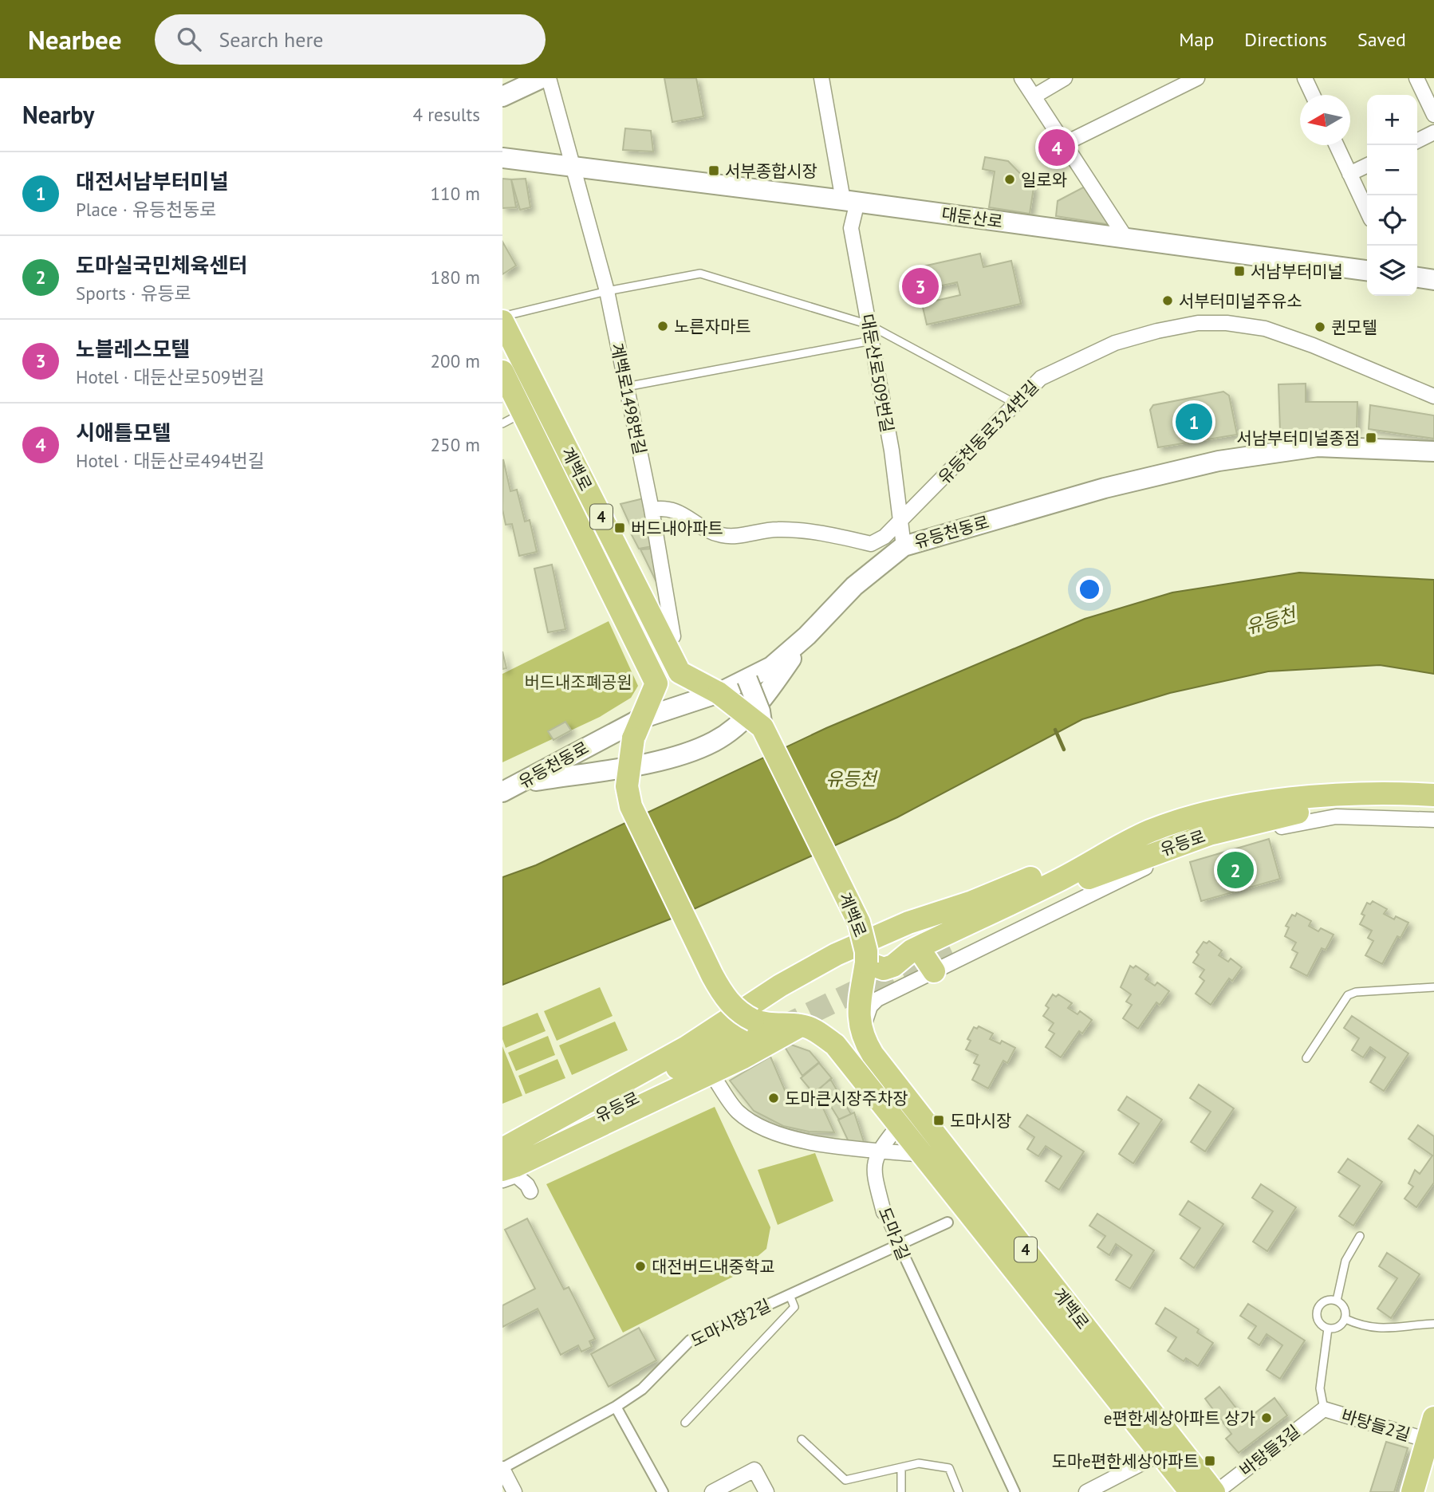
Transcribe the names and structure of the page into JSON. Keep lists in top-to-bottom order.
{
  "streets": {
    "main road": [
      "대둔산로",
      "계백로",
      "4",
      "유등천동로",
      "유등로"
    ],
    "street": [
      "대둔산로509번길",
      "계백로1498번길",
      "유등천동로324번길",
      "도마2길",
      "도마시장2길",
      "바탕들2길",
      "바탕들3길"
    ]
  },
  "crossings": [
    ["대둔산로", "대둔산로509번길"],
    ["대둔산로", "계백로1498번길"],
    ["대둔산로509번길", "유등천동로324번길"],
    ["대둔산로509번길", "유등천동로"],
    ["계백로1498번길", "유등천동로324번길"],
    ["계백로", "유등천동로"],
    ["계백로", "유등로"],
    ["계백로", "바탕들3길"],
    ["도마2길", "도마시장2길"],
    ["바탕들2길", "바탕들3길"]
  ],
  "water": ["유등천"],
  "parks": ["버드내조폐공원"],
  "places": {
    "transit": [
      "서부종합시장",
      "서남부터미널",
      "서남부터미널종점",
      "버드내아파트",
      "도마시장",
      "도마e편한세상아파트"
    ],
    "other": [
      "일로와",
      "서부터미널주유소",
      "노른자마트",
      "퀸모텔",
      "도마큰시장주차장",
      "대전버드내중학교",
      "e편한세상아파트 상가"
    ]
  },
  "north": "left",
  "page": {
    "header": "Nearbee",
    "search": "Search here",
    "nav": ["Map", "Directions", "Saved"],
    "heading": ["Nearby", "4 results"],
    "map_buttons": ["+", "−"],
    "pins": [
      "4",
      "3",
      "1",
      "2"
    ],
    "list": [
      {
        "mark": "1",
        "name": "대전서남부터미널",
        "note": "Place · 유등천동로",
        "value": "110 m"
      },
      {
        "mark": "2",
        "name": "도마실국민체육센터",
        "note": "Sports · 유등로",
        "value": "180 m"
      },
      {
        "mark": "3",
        "name": "노블레스모텔",
        "note": "Hotel · 대둔산로509번길",
        "value": "200 m"
      },
      {
        "mark": "4",
        "name": "시애틀모텔",
        "note": "Hotel · 대둔산로494번길",
        "value": "250 m"
      }
    ]
  }
}
